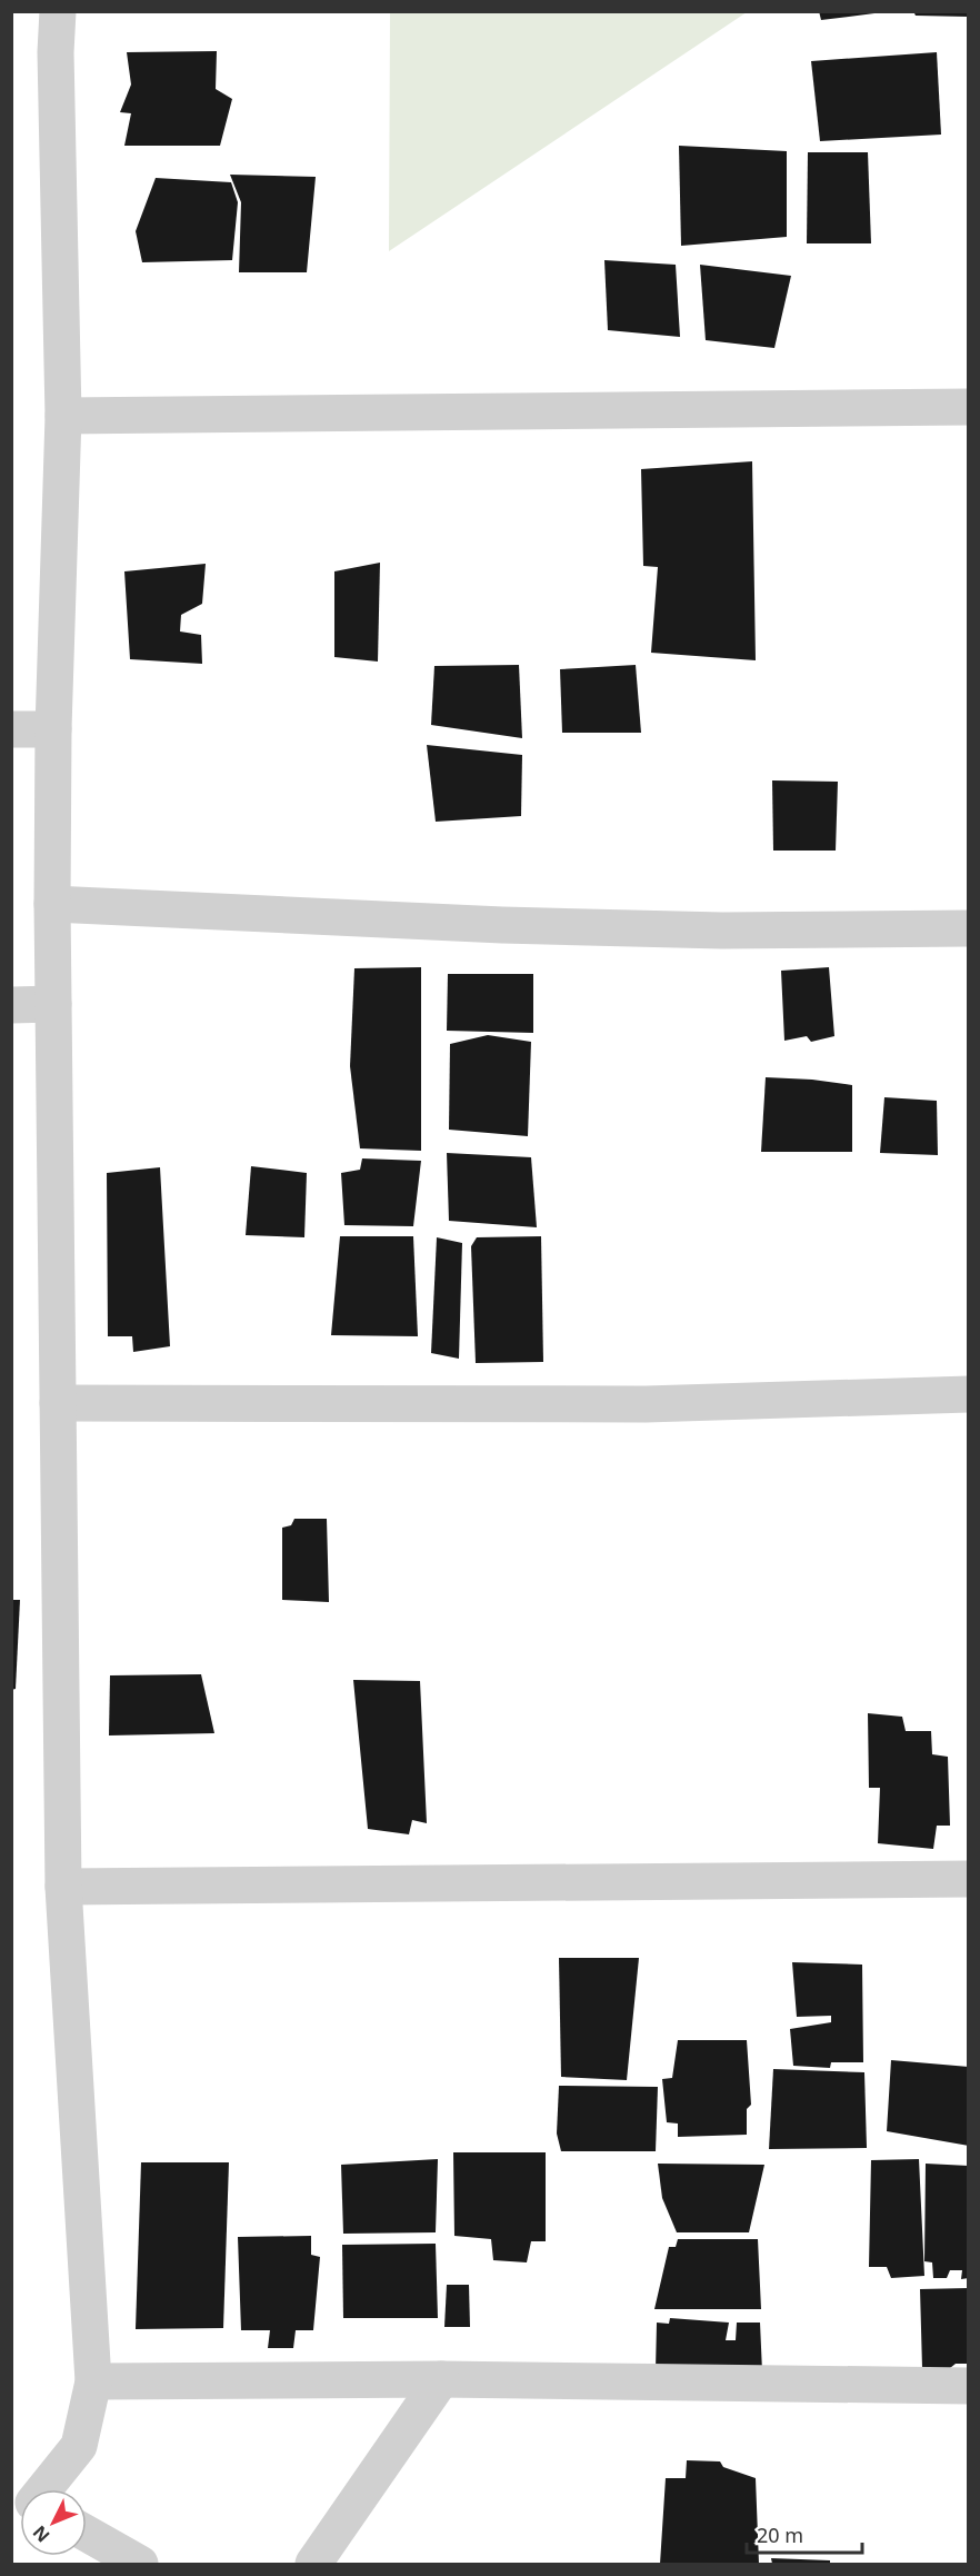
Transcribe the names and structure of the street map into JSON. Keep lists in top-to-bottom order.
{
  "scale_bar": "20 m",
  "north": "bottom left"
}
